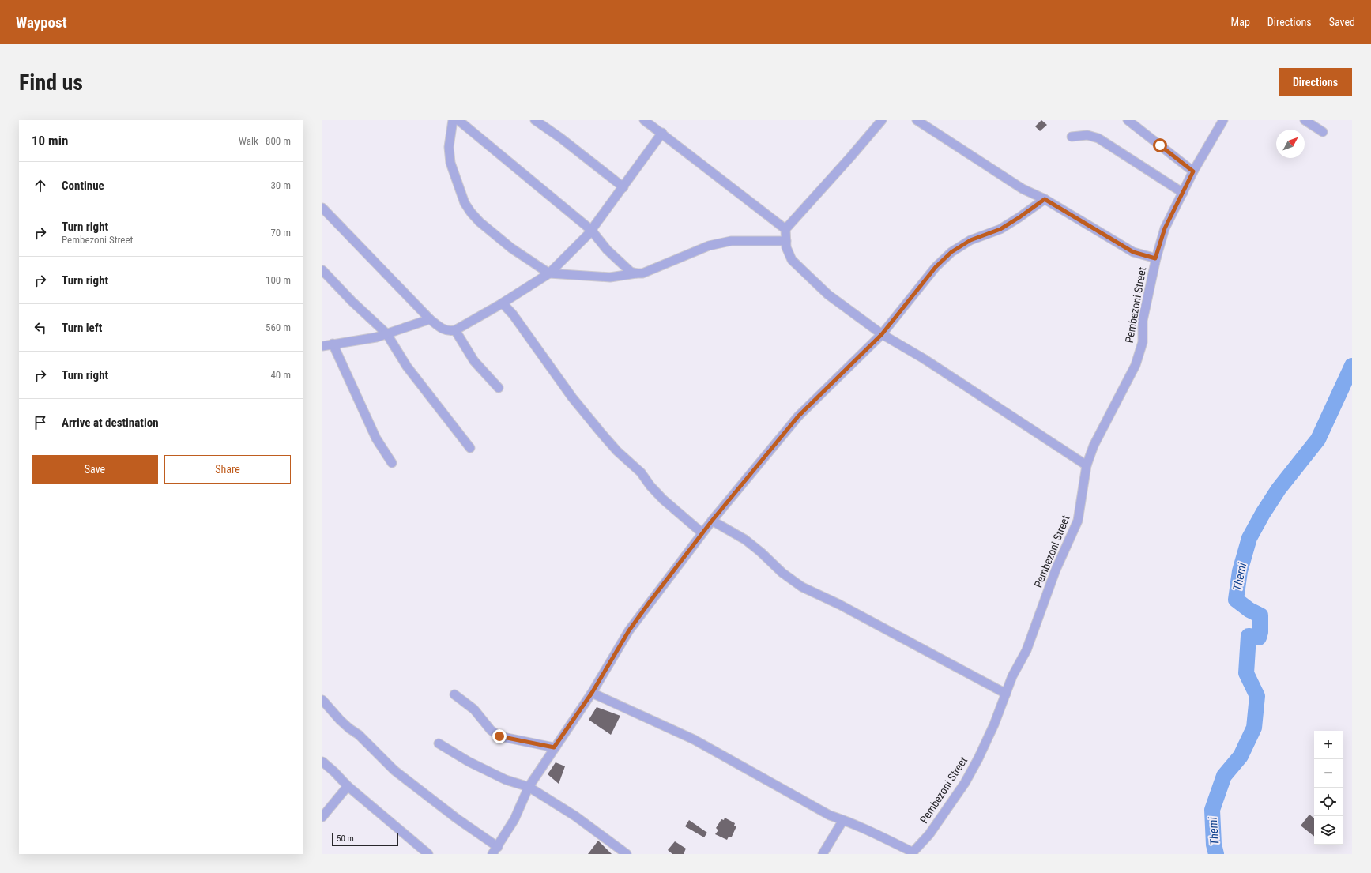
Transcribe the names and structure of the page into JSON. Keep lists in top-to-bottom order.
{
  "streets": {
    "street": ["Pembezoni Street"]
  },
  "water": ["Themi"],
  "scale_bar": "50 m",
  "north": "top right",
  "page": {
    "header": "Waypost",
    "nav": ["Map", "Directions", "Saved"],
    "buttons": [
      "Directions",
      ["Save", "Share"]
    ],
    "title": "Find us",
    "heading": ["10 min", "Walk · 800 m"],
    "list": [
      ["Continue", "30 m"],
      ["Turn right", "Pembezoni Street", "70 m"],
      ["Turn right", "100 m"],
      ["Turn left", "560 m"],
      ["Turn right", "40 m"],
      "Arrive at destination"
    ],
    "map_buttons": ["+", "−"],
    "scale": "50 m"
  }
}
